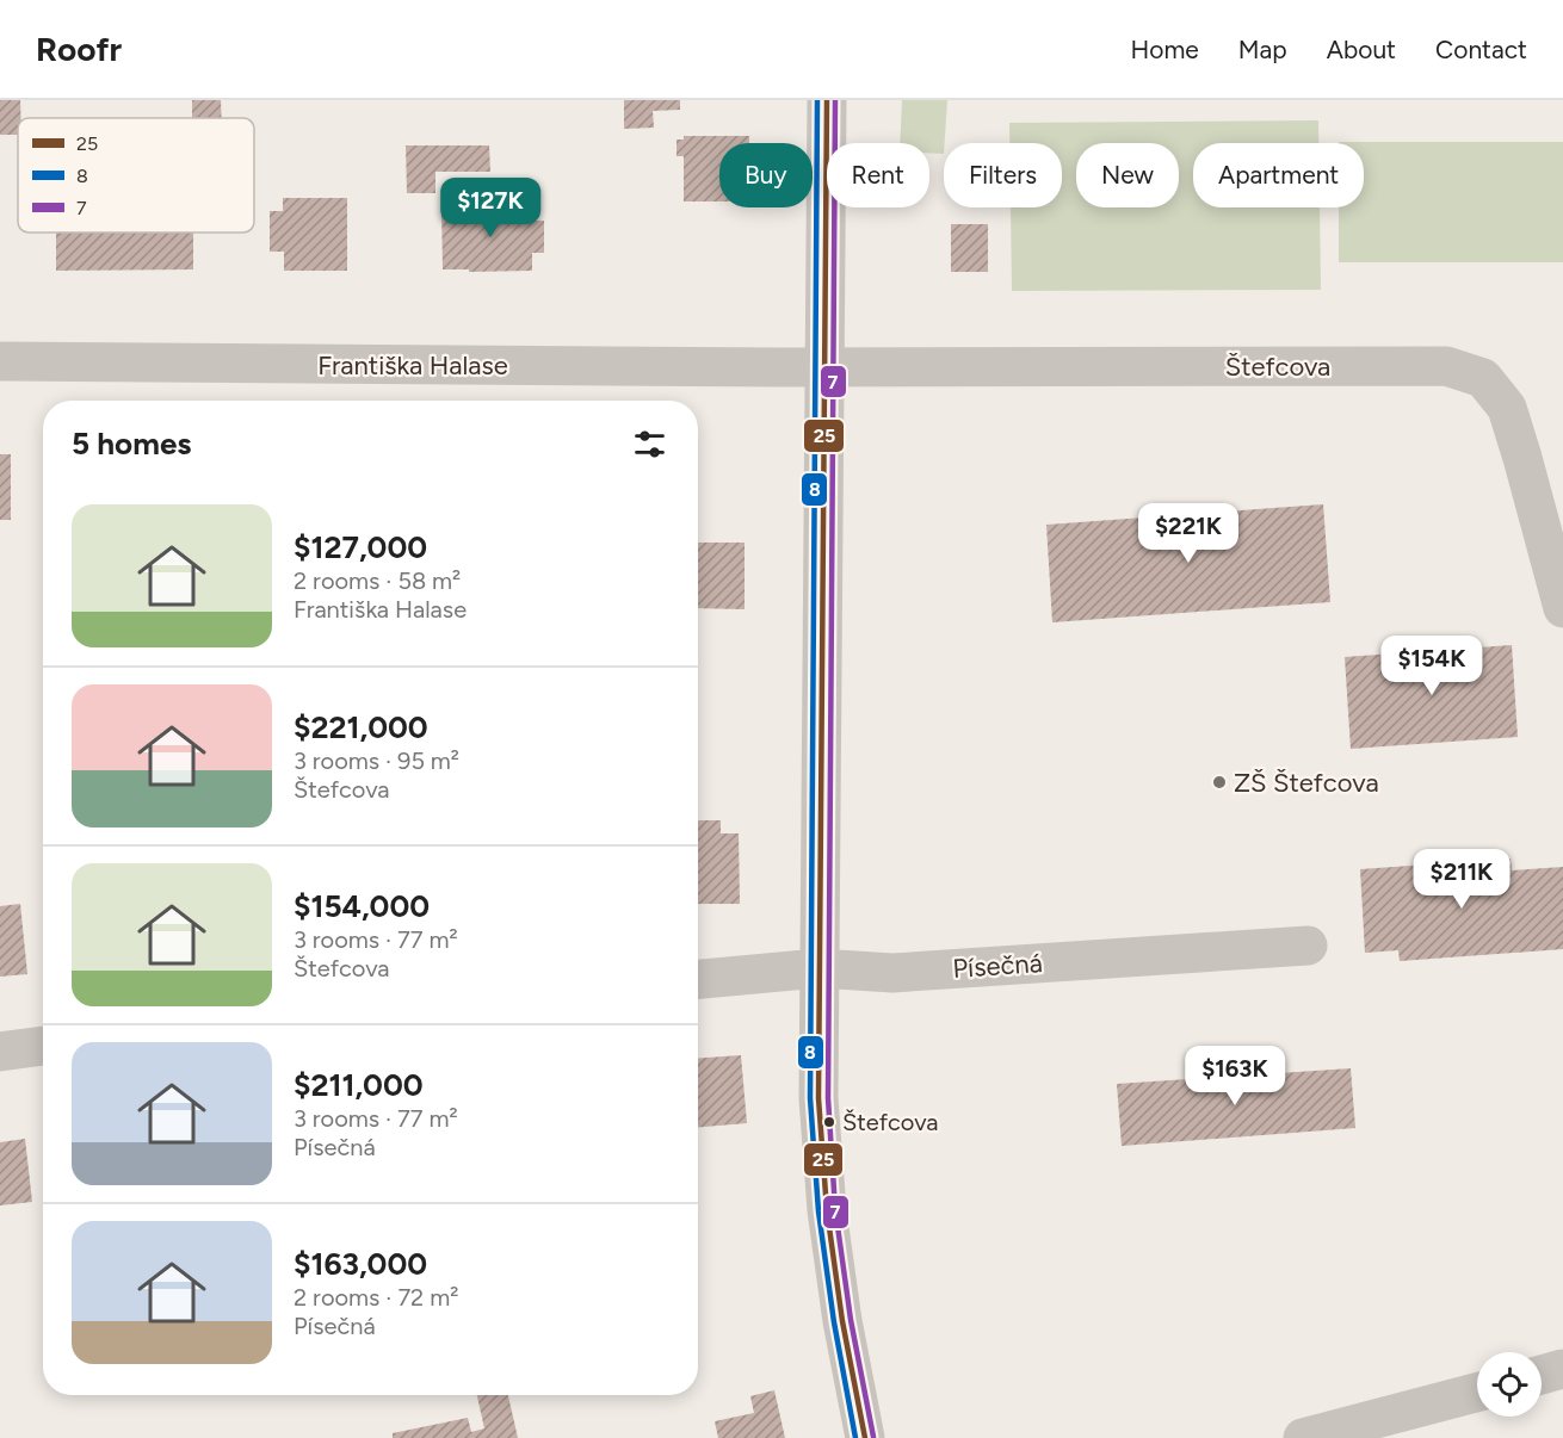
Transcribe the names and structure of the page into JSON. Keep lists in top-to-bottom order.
{
  "streets": {
    "street": ["Františka Halase", "Štefcova", "Písečná"]
  },
  "crossings": [
    ["Františka Halase", "Štefcova"]
  ],
  "places": ["ZŠ Štefcova", "Štefcova"],
  "lines": ["transit line 25", "transit line 8", "transit line 7"],
  "legend": ["25", "8", "7"],
  "page": {
    "header": "Roofr",
    "nav": [
      "Home",
      "Map",
      "About",
      "Contact"
    ],
    "chip": [
      "Buy",
      "Rent",
      "Filters",
      "New",
      "Apartment"
    ],
    "price": [
      "$127K",
      "$221K",
      "$154K",
      "$211K",
      "$163K"
    ],
    "heading": "5 homes",
    "list": [
      {
        "name": "$127,000",
        "note": "2 rooms · 58 m² · Františka Halase"
      },
      {
        "name": "$221,000",
        "note": "3 rooms · 95 m² · Štefcova"
      },
      {
        "name": "$154,000",
        "note": "3 rooms · 77 m² · Štefcova"
      },
      {
        "name": "$211,000",
        "note": "3 rooms · 77 m² · Písečná"
      },
      {
        "name": "$163,000",
        "note": "2 rooms · 72 m² · Písečná"
      }
    ]
  }
}
